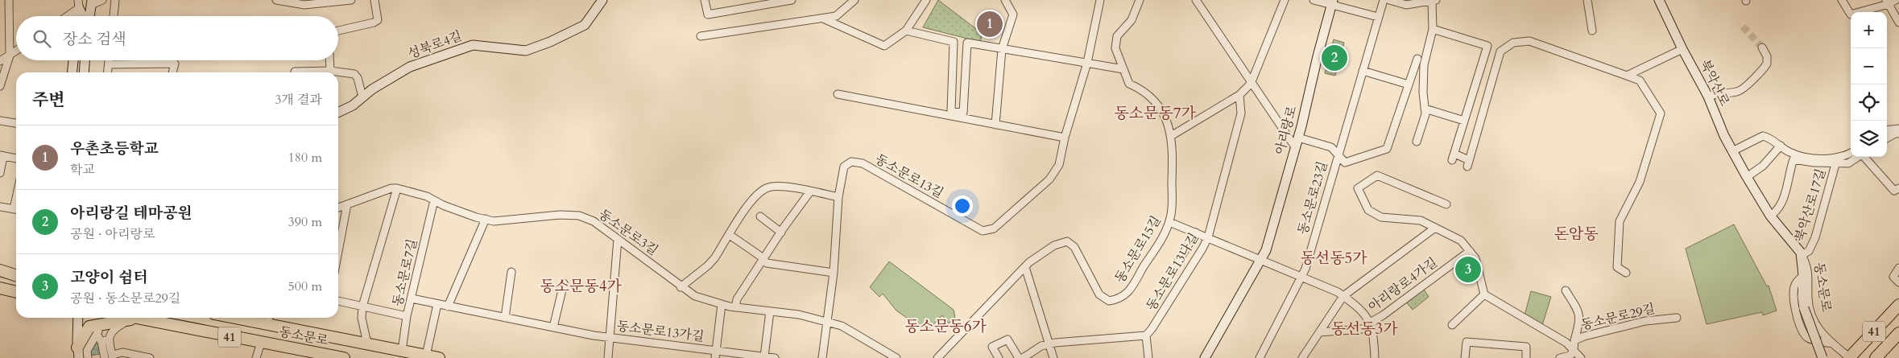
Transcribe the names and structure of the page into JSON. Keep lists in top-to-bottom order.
{
  "streets": {
    "main road": ["동소문로", "41"],
    "street": [
      "성북로4길",
      "북악산로",
      "아리랑로",
      "동소문로13길",
      "동소문로23길",
      "북악산로17길",
      "동소문로3길",
      "동소문로15길",
      "동소문로13나길",
      "동소문로7길",
      "아리랑로4가길",
      "동소문로29길",
      "동소문로13가길"
    ]
  },
  "crossings": [
    ["북악산로", "북악산로17길"],
    ["북악산로", "동소문로"],
    ["동소문로13길", "동소문로3길"],
    ["북악산로17길", "동소문로"],
    ["동소문로3길", "동소문로7길"],
    ["동소문로7길", "동소문로"],
    ["동소문로7길", "동소문로13가길"]
  ],
  "districts": [
    "동소문동7가",
    "돈암동",
    "동선동5가",
    "동소문동4가",
    "동소문동6가",
    "동선동3가"
  ],
  "page": {
    "pins": ["1", "2", "3"],
    "map_buttons": ["+", "−"],
    "search": "장소 검색",
    "heading": ["주변", "3개 결과"],
    "list": [
      {
        "mark": "1",
        "name": "우촌초등학교",
        "note": "학교",
        "value": "180 m"
      },
      {
        "mark": "2",
        "name": "아리랑길 테마공원",
        "note": "공원 · 아리랑로",
        "value": "390 m"
      },
      {
        "mark": "3",
        "name": "고양이 쉼터",
        "note": "공원 · 동소문로29길",
        "value": "500 m"
      }
    ]
  }
}
